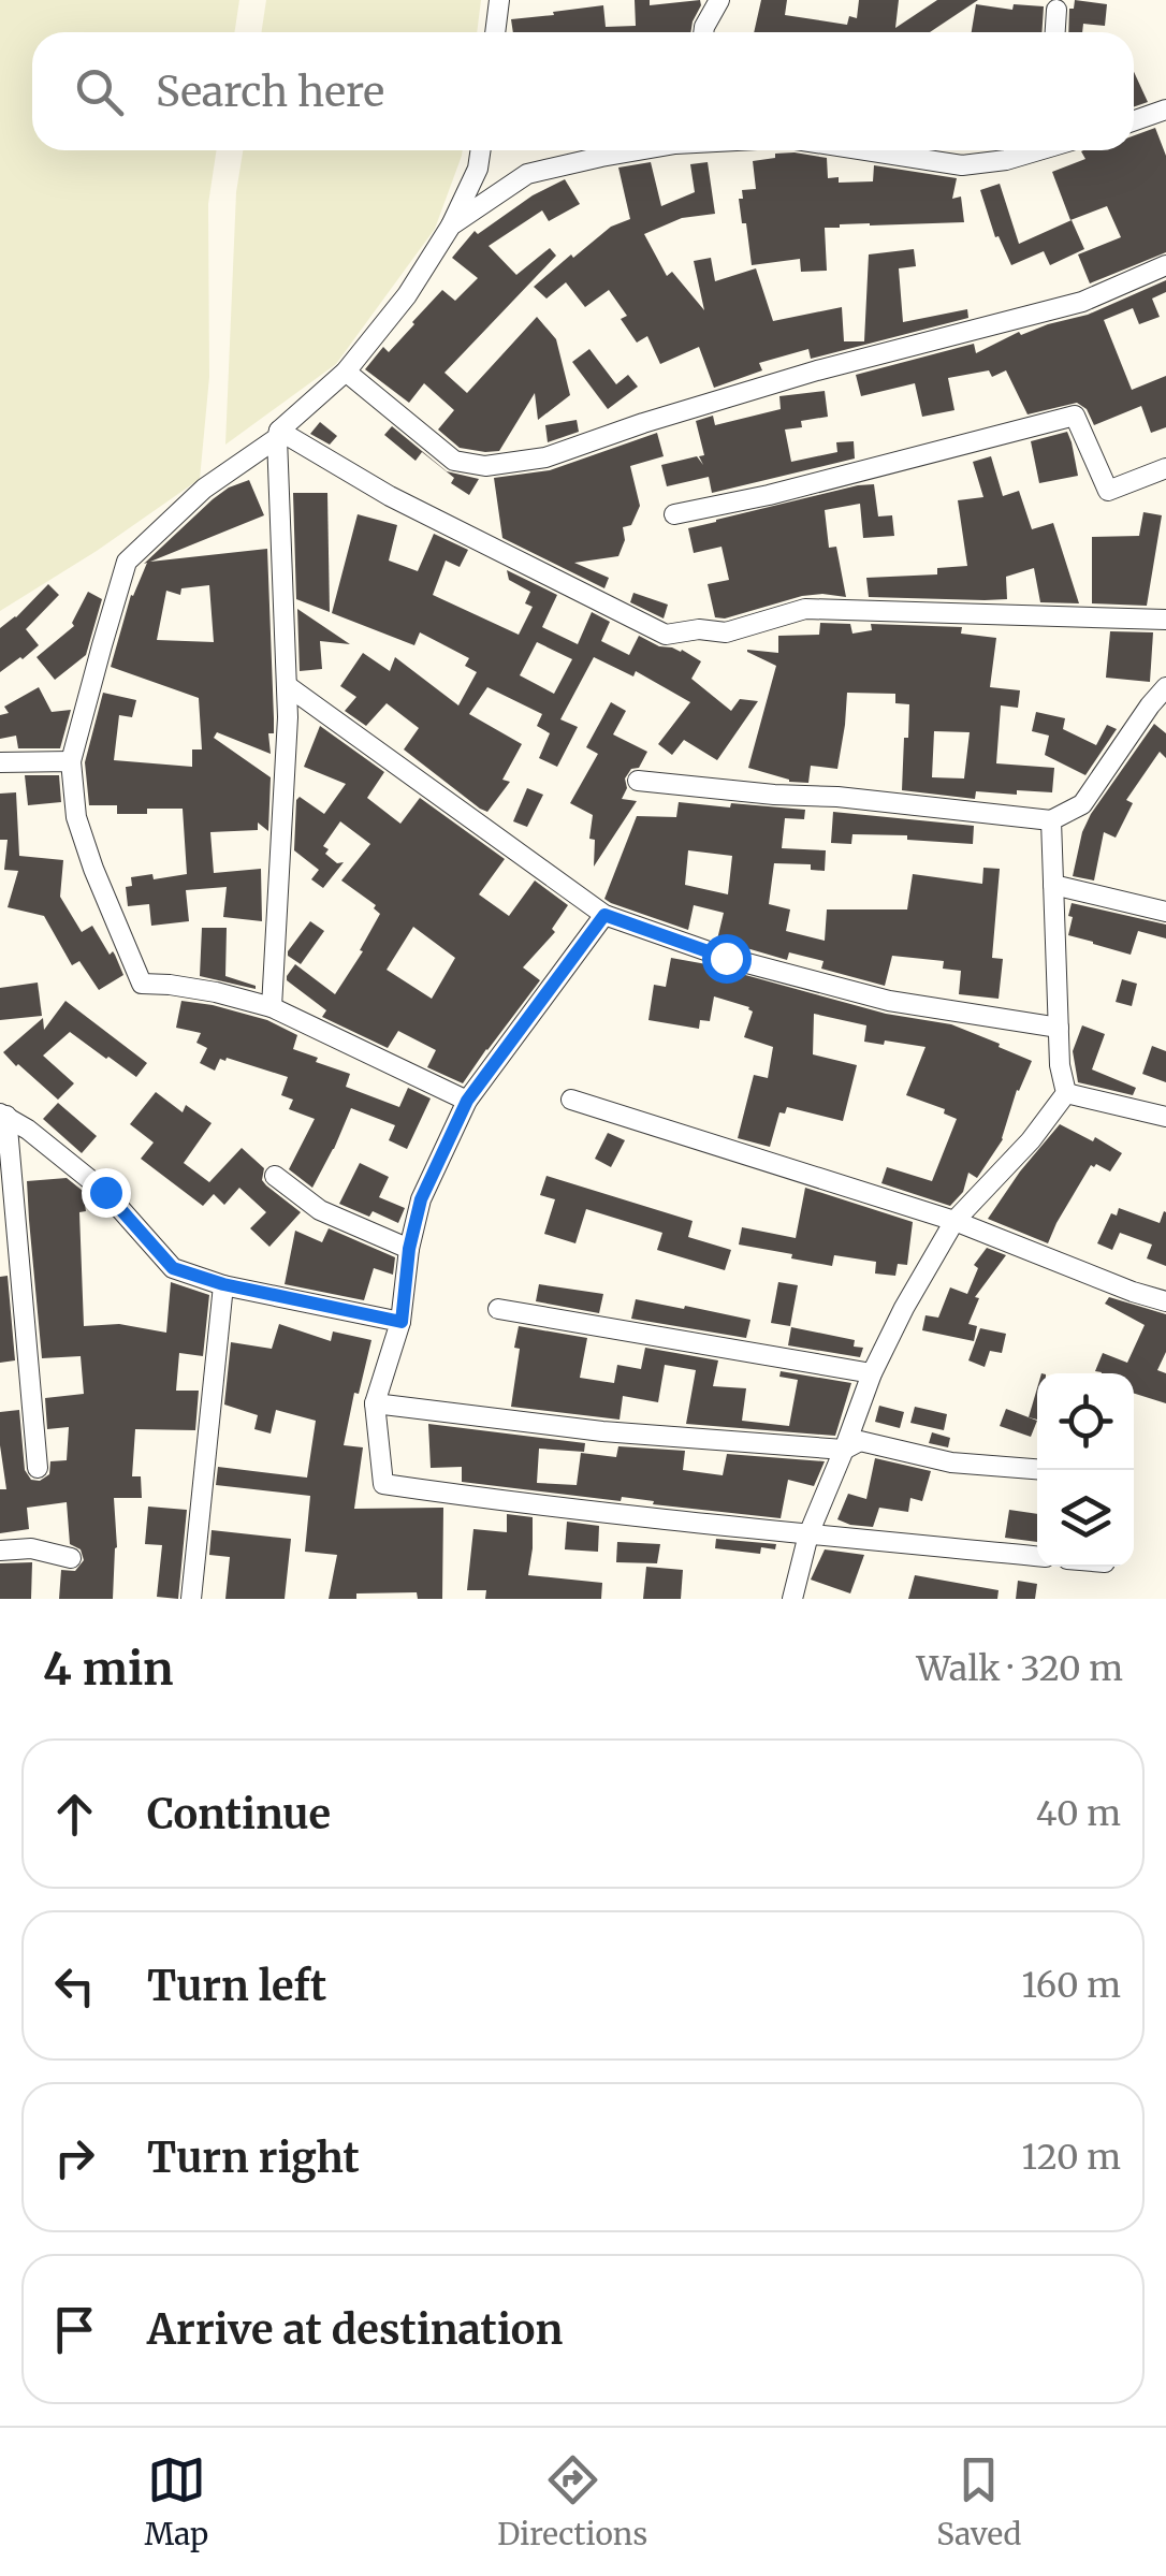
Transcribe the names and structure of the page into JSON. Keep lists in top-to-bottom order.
{
  "page": {
    "search": "Search here",
    "heading": ["4 min", "Walk · 320 m"],
    "list": [
      ["Continue", "40 m"],
      ["Turn left", "160 m"],
      ["Turn right", "120 m"],
      "Arrive at destination"
    ],
    "nav": ["Map", "Directions", "Saved"]
  }
}
